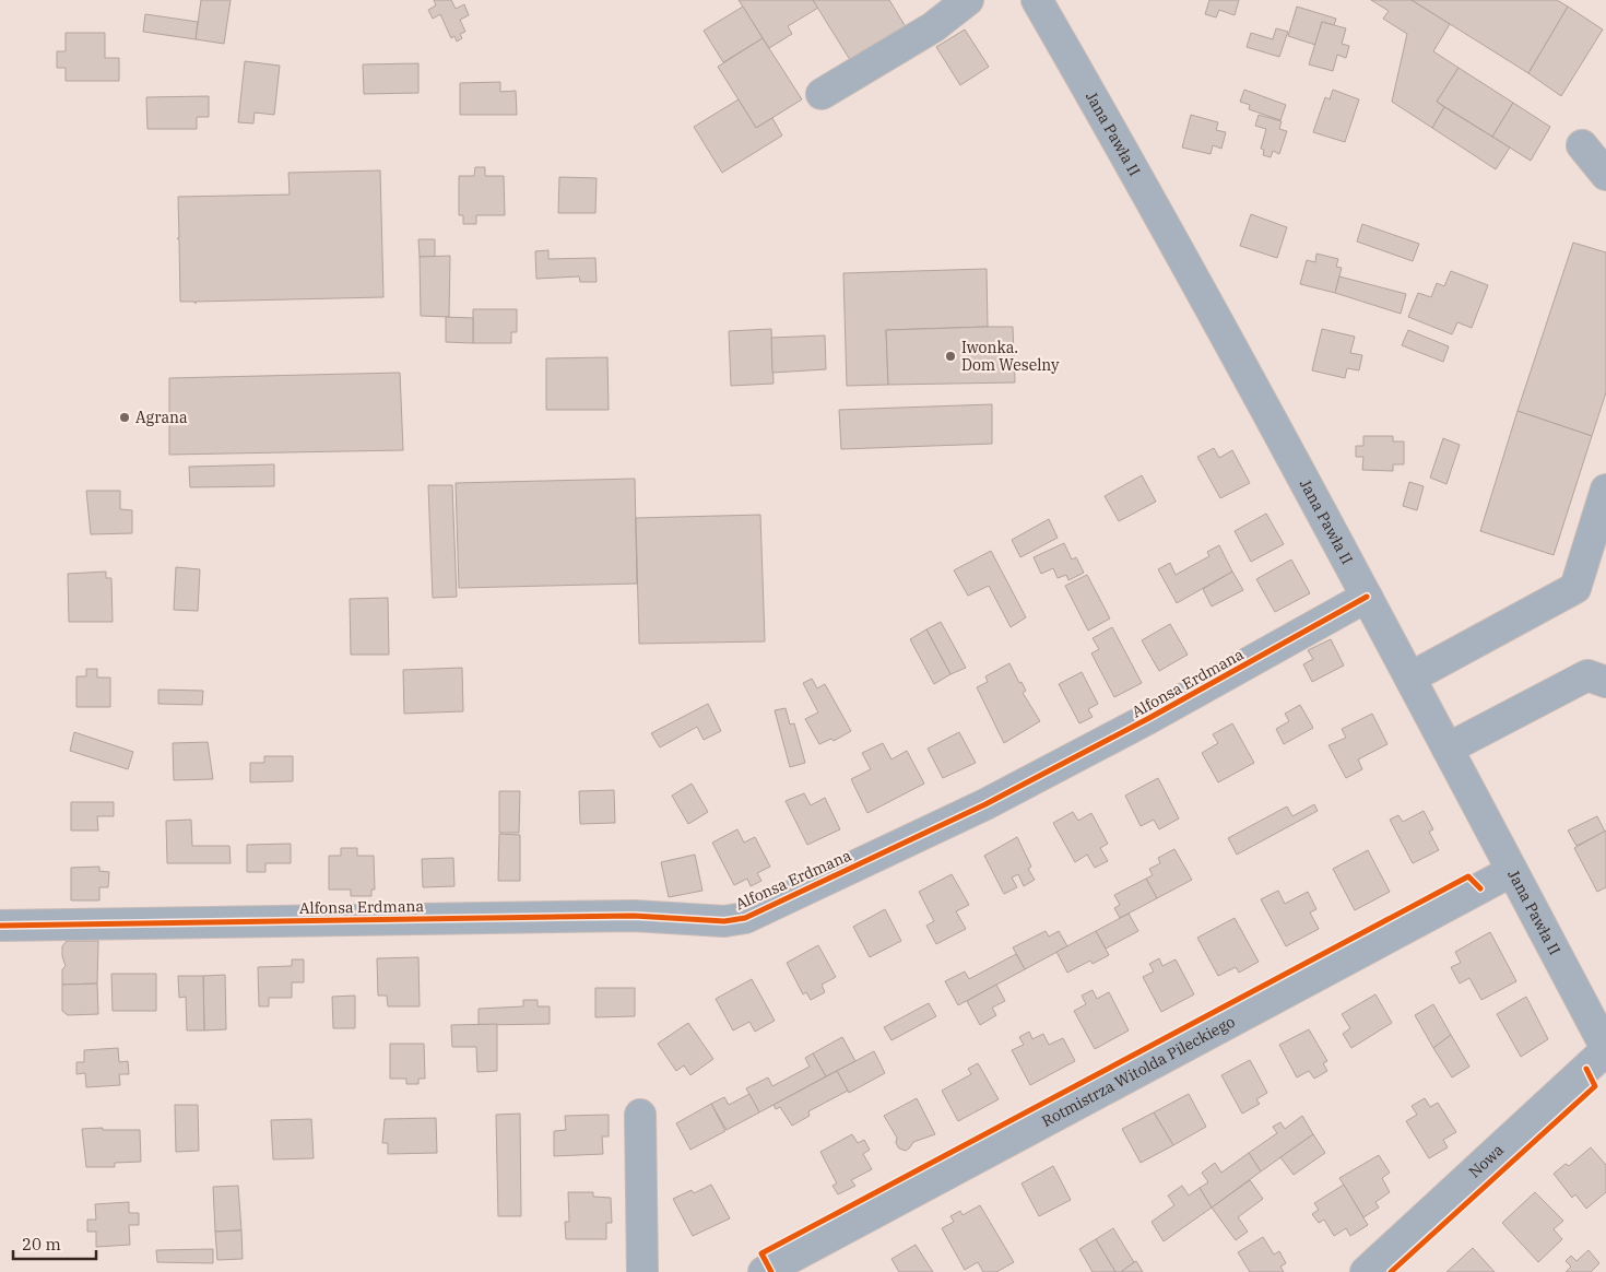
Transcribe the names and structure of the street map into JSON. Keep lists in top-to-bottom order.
{
  "streets": {
    "street": [
      "Jana Pawła II",
      "Alfonsa Erdmana",
      "Rotmistrza Witolda Pileckiego",
      "Nowa"
    ]
  },
  "crossings": [
    ["Jana Pawła II", "Alfonsa Erdmana"],
    ["Jana Pawła II", "Rotmistrza Witolda Pileckiego"],
    ["Jana Pawła II", "Nowa"]
  ],
  "places": ["Iwonka. Dom Weselny", "Agrana"],
  "scale_bar": "20 m"
}
